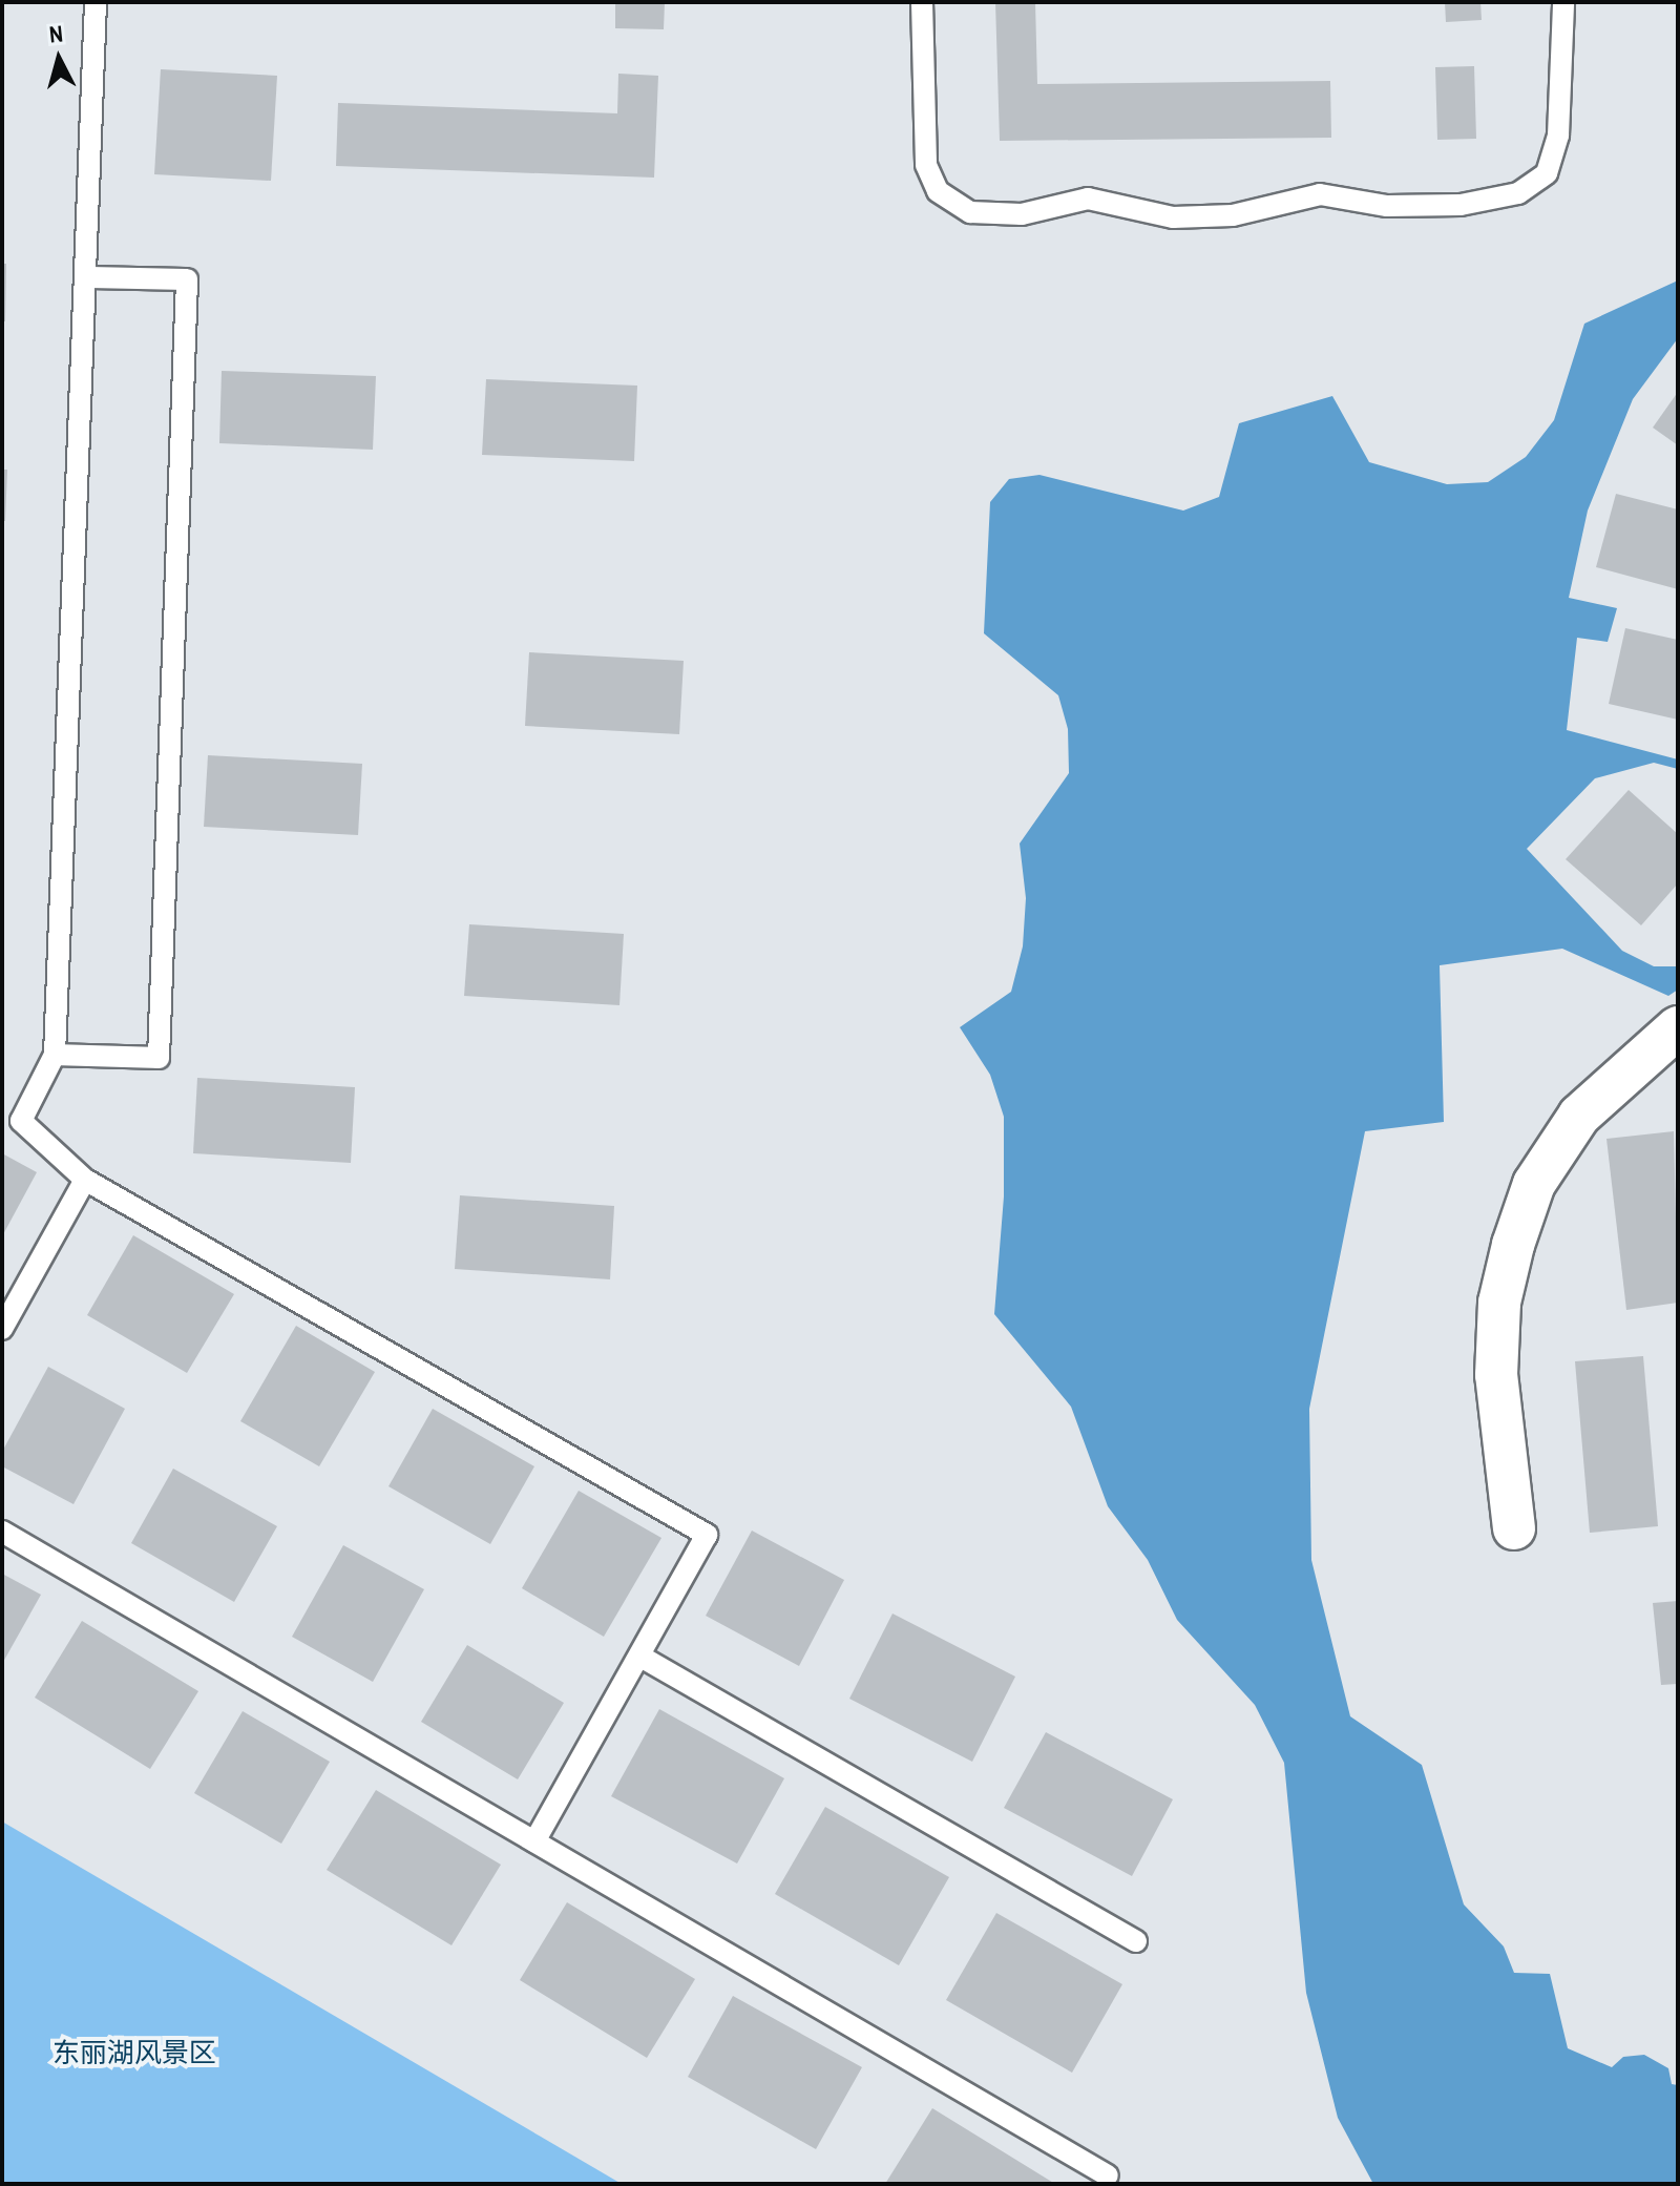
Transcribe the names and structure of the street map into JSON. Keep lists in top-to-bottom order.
{
  "parks": ["东丽湖风景区"],
  "north": "top"
}
